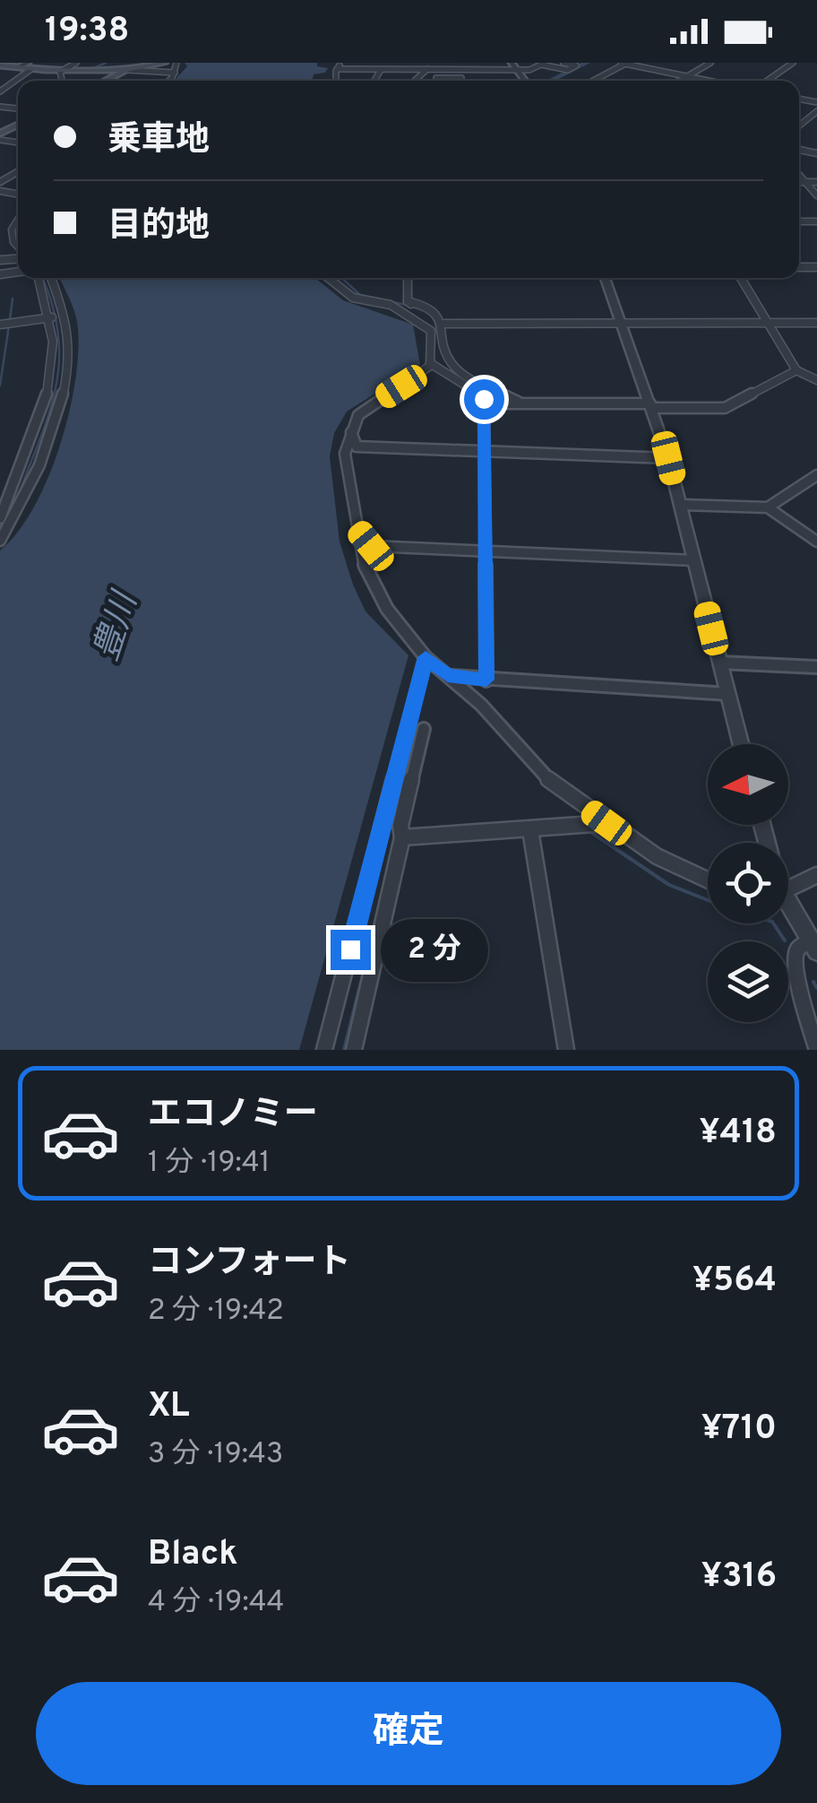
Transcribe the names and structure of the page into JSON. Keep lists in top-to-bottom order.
{
  "water": ["豊川"],
  "north": "left",
  "page": {
    "status": "19:38",
    "banner": ["乗車地", "目的地"],
    "bubble": "2 分",
    "list": [
      {
        "name": "エコノミー",
        "note": "1 分 · 19:41",
        "value": "¥418"
      },
      {
        "name": "コンフォート",
        "note": "2 分 · 19:42",
        "value": "¥564"
      },
      {
        "name": "XL",
        "note": "3 分 · 19:43",
        "value": "¥710"
      },
      {
        "name": "Black",
        "note": "4 分 · 19:44",
        "value": "¥316"
      }
    ],
    "buttons": "確定"
  }
}
